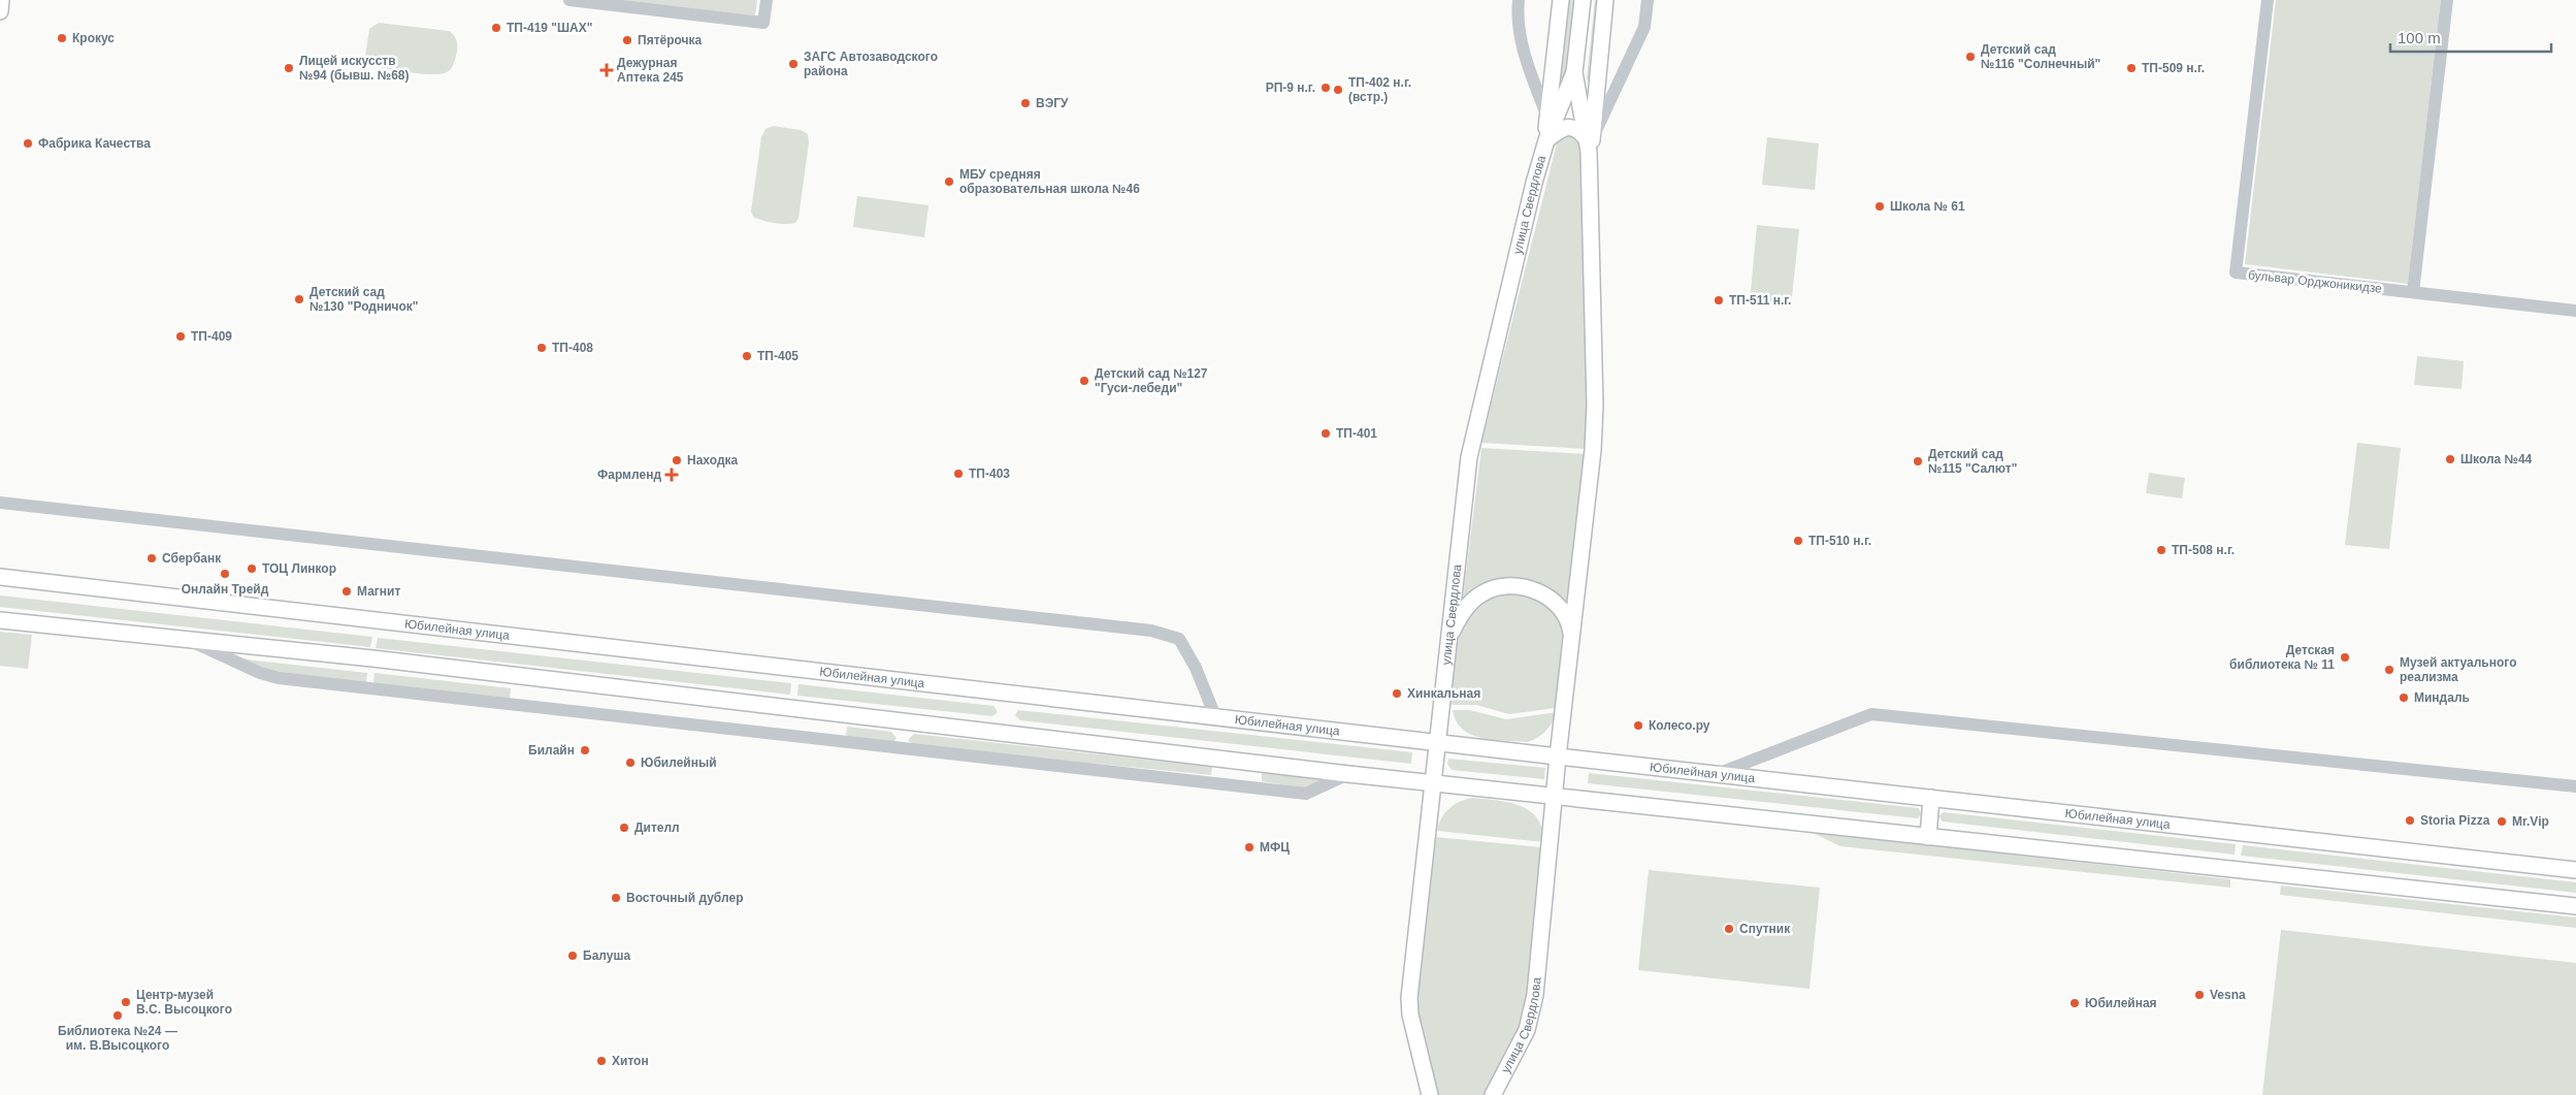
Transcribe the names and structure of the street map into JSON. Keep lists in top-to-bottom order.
{
  "streets": {
    "main road": ["улица Свердлова", "Юбилейная улица"],
    "street": ["бульвар Орджоникидзе"]
  },
  "crossings": [
    ["улица Свердлова", "Юбилейная улица"]
  ],
  "places": {
    "other": [
      "ТП-419 \"ШАХ\"",
      "Крокус",
      "Пятёрочка",
      "Детский сад №116 \"Солнечный\"",
      "ЗАГС Автозаводского района",
      "Лицей искусств №94 (бывш. №68)",
      "ТП-509 н.г.",
      "РП-9 н.г.",
      "ТП-402 н.г. (встр.)",
      "ВЭГУ",
      "Фабрика Качества",
      "МБУ средняя образовательная школа №46",
      "Школа № 61",
      "Детский сад №130 \"Родничок\"",
      "ТП-511 н.г.",
      "ТП-409",
      "ТП-408",
      "ТП-405",
      "Детский сад №127 \"Гуси-лебеди\"",
      "ТП-401",
      "Школа №44",
      "Находка",
      "Детский сад №115 \"Салют\"",
      "ТП-403",
      "ТП-510 н.г.",
      "ТП-508 н.г.",
      "Сбербанк",
      "ТОЦ Линкор",
      "Онлайн Трейд",
      "Магнит",
      "Детская библиотека № 11",
      "Музей актуального реализма",
      "Хинкальная",
      "Миндаль",
      "Колесо.ру",
      "Билайн",
      "Юбилейный",
      "Storia Pizza",
      "Mr.Vip",
      "Дителл",
      "МФЦ",
      "Восточный дублер",
      "Спутник",
      "Балуша",
      "Vesna",
      "Центр-музей В.С. Высоцкого",
      "Юбилейная",
      "Библиотека №24 — им. В.Высоцкого",
      "Хитон"
    ],
    "health": ["Дежурная Аптека 245", "Фармленд"]
  },
  "scale_bar": "100 m"
}
